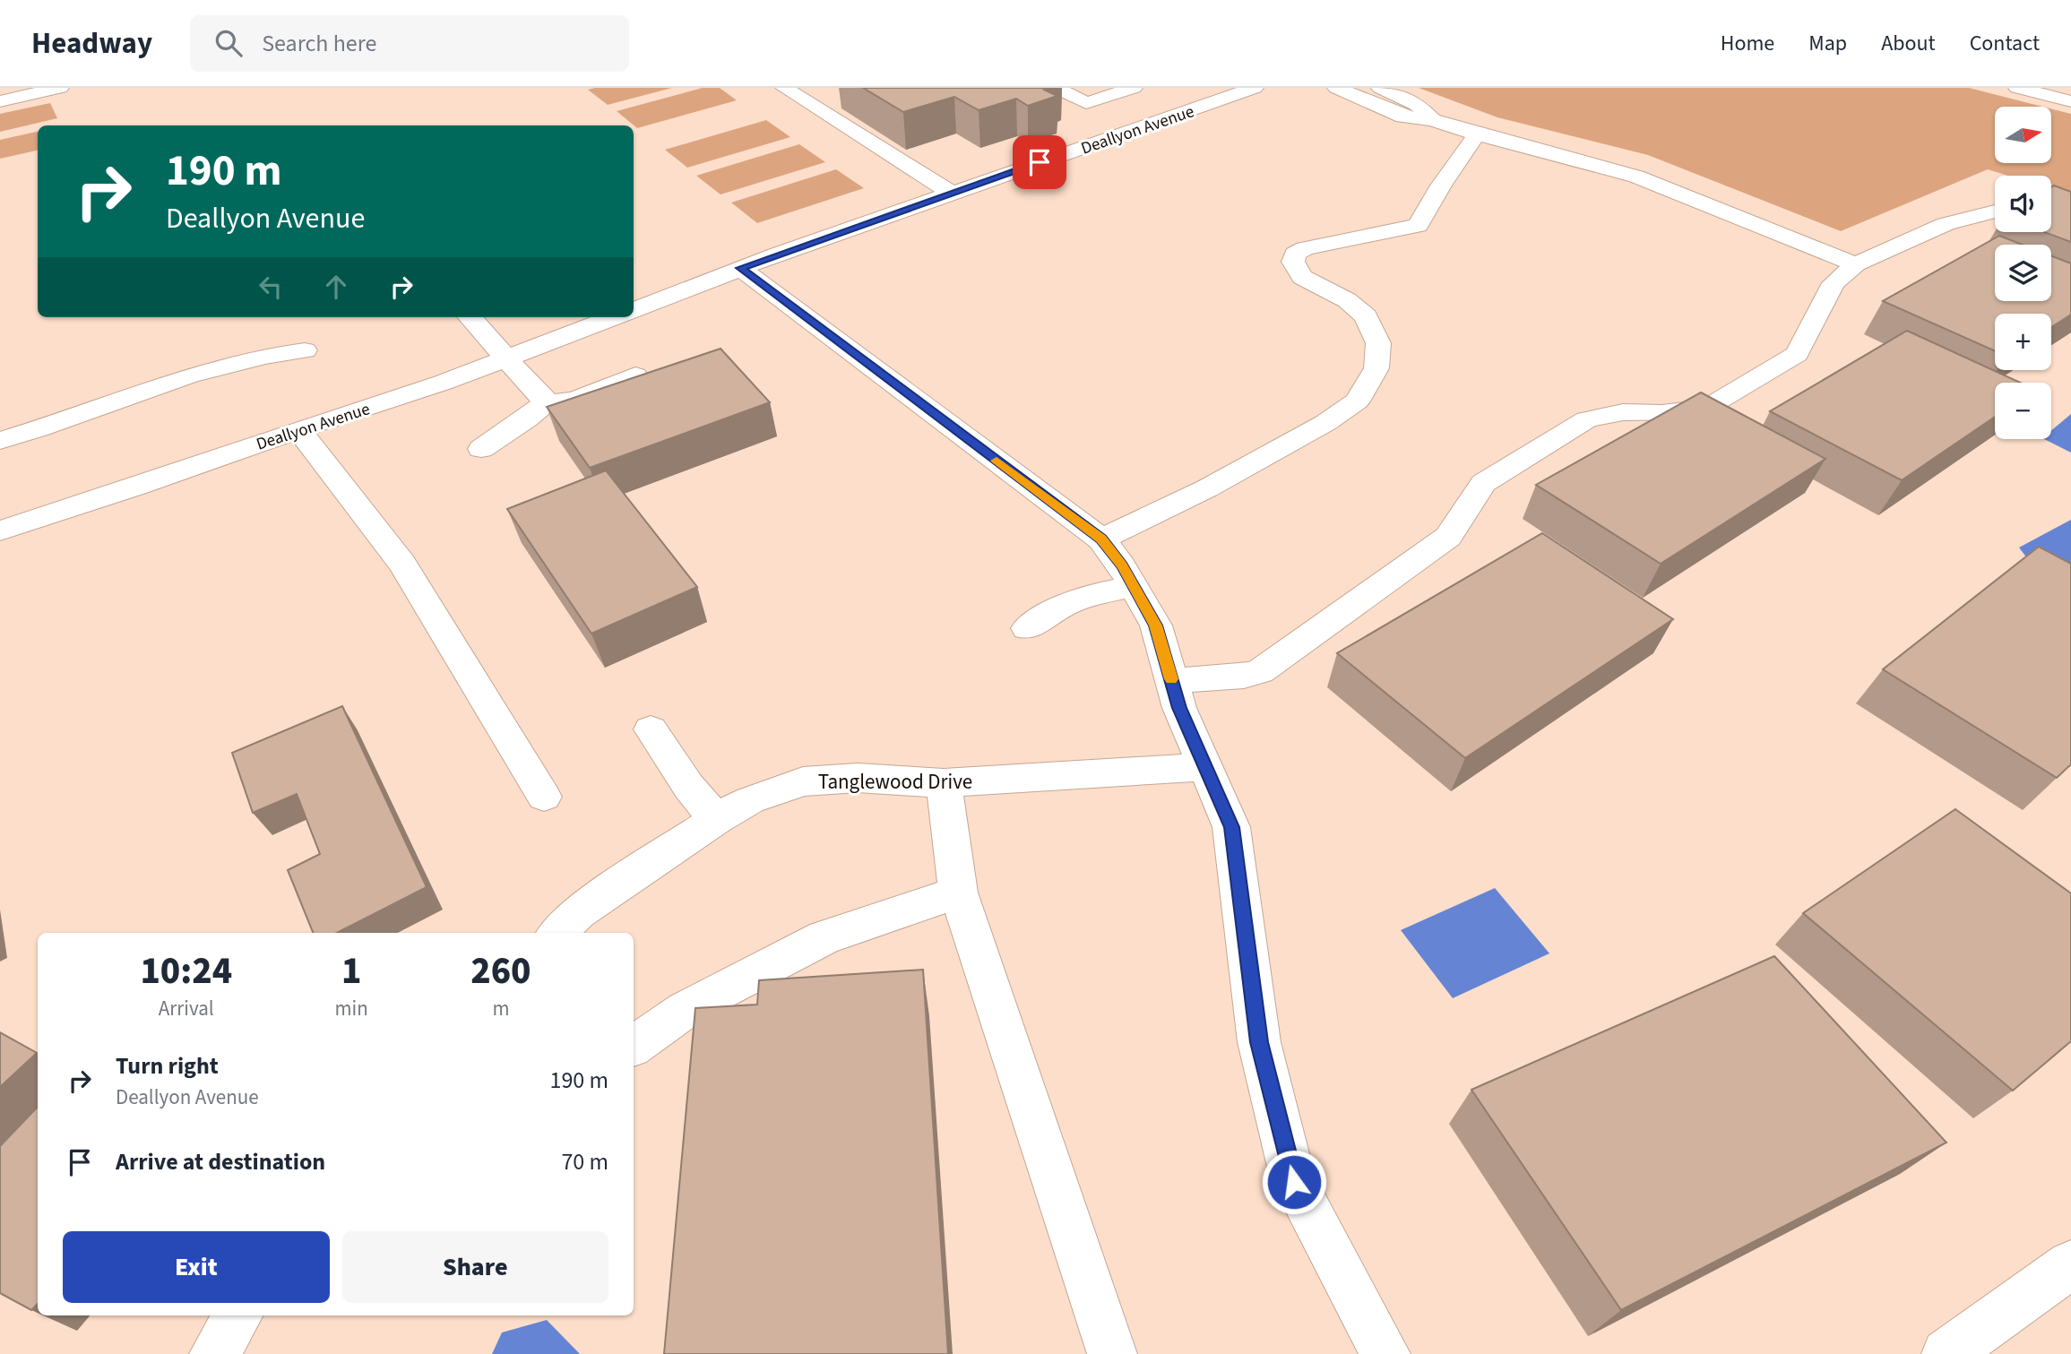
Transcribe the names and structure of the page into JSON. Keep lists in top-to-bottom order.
{
  "streets": {
    "street": ["Deallyon Avenue", "Tanglewood Drive"]
  },
  "north": "right",
  "page": {
    "header": "Headway",
    "search": "Search here",
    "nav": [
      "Home",
      "Map",
      "About",
      "Contact"
    ],
    "map_buttons": ["+", "−"],
    "turn": ["190 m", "Deallyon Avenue"],
    "eta": [
      "10:24",
      "Arrival",
      "1",
      "min",
      "260",
      "m"
    ],
    "list": [
      {
        "name": "Turn right",
        "note": "Deallyon Avenue",
        "value": "190 m"
      },
      {
        "name": "Arrive at destination",
        "value": "70 m"
      }
    ],
    "buttons": ["Exit", "Share"]
  }
}
